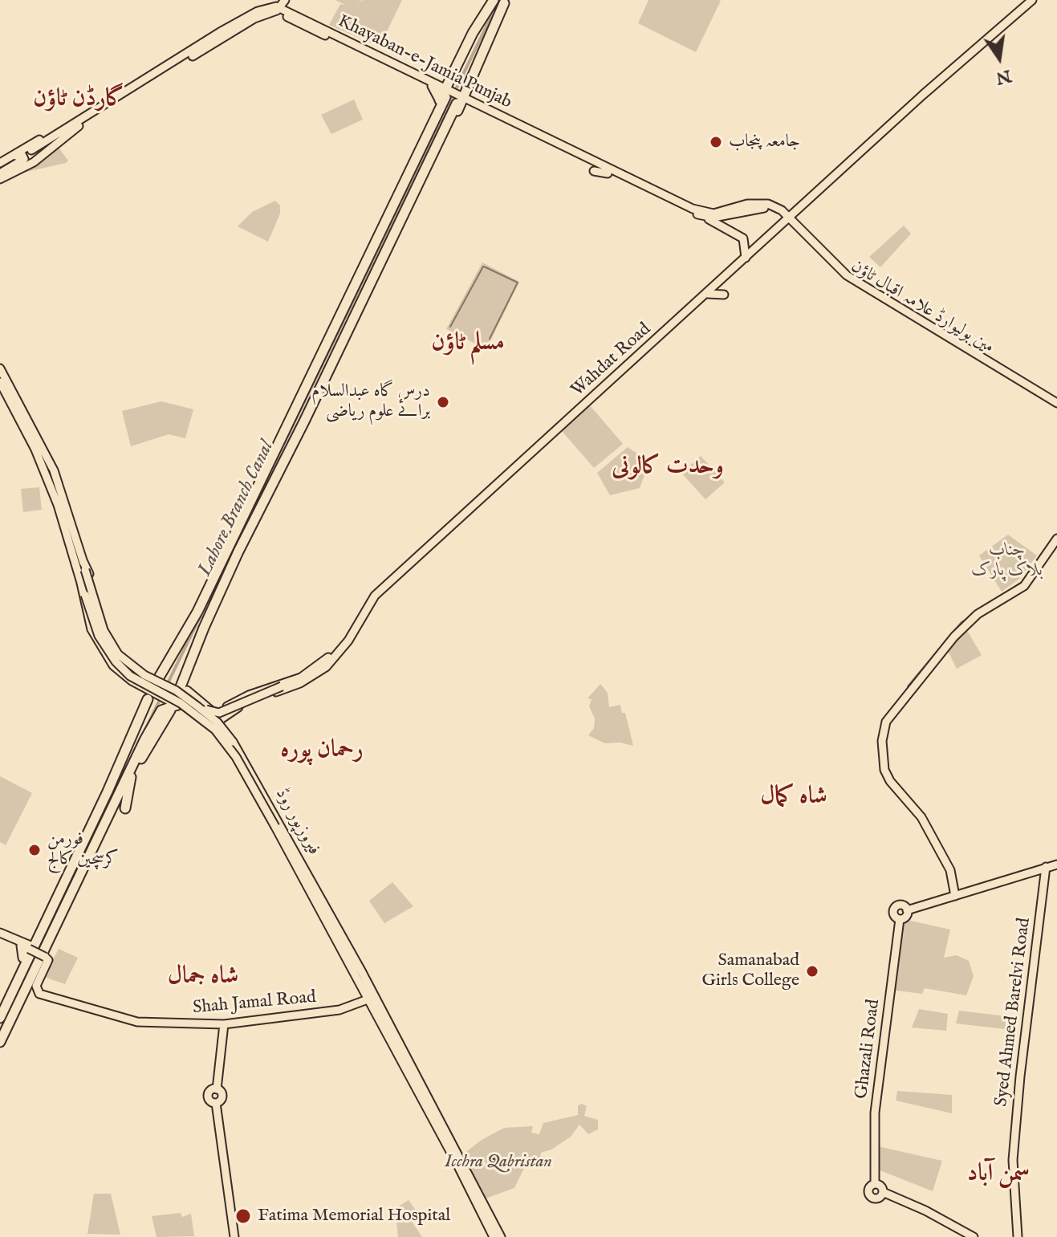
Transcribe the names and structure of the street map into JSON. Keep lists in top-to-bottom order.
{
  "streets": {
    "main road": [
      "Khayaban-e-Jamia Punjab",
      "مین بولیوارڈ علامہ اقبال ٹاؤن",
      "Wahdat Road",
      "فیروزپور روڈ",
      "Shah Jamal Road",
      "Syed Ahmed Barelvi Road",
      "Ghazali Road"
    ]
  },
  "crossings": [
    ["مین بولیوارڈ علامہ اقبال ٹاؤن", "Wahdat Road"],
    ["Wahdat Road", "فیروزپور روڈ"],
    ["فیروزپور روڈ", "Shah Jamal Road"]
  ],
  "districts": [
    "گارڈن ٹاؤن",
    "مسلم ٹاؤن",
    "وحدت کالونی",
    "رحمان پورہ",
    "شاہ کمال",
    "شاہ جمال",
    "سمن آباد"
  ],
  "water": ["Lahore Branch Canal"],
  "parks": ["چناب بلاک پارک", "Icchra Qabristan"],
  "places": [
    "جامعہ پنجاب",
    "درس گاہ عبدالسلام برائے علوم ریاضی",
    "فورمن کرسچین کالج",
    "Samanabad Girls College",
    "Fatima Memorial Hospital"
  ],
  "north": "bottom"
}
